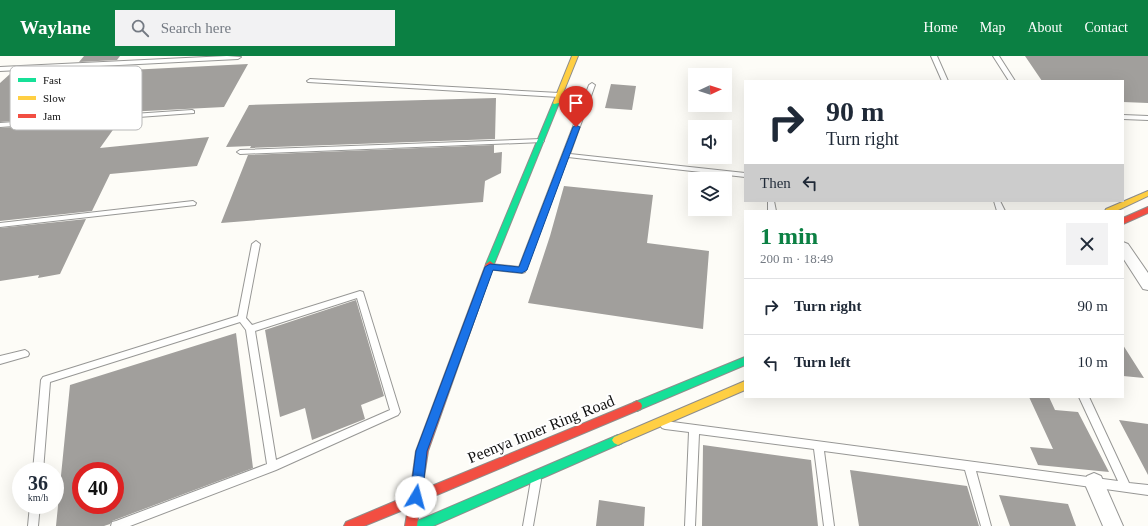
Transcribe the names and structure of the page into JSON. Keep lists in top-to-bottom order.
{
  "streets": {
    "main road": ["Peenya Inner Ring Road"]
  },
  "legend": ["Fast", "Slow", "Jam"],
  "north": "right",
  "page": {
    "header": "Waylane",
    "search": "Search here",
    "nav": [
      "Home",
      "Map",
      "About",
      "Contact"
    ],
    "turn": ["90 m", "Turn right"],
    "then": "Then",
    "heading": ["1 min", "200 m · 18:49"],
    "list": [
      {
        "name": "Turn right",
        "value": "90 m"
      },
      {
        "name": "Turn left",
        "value": "10 m"
      }
    ],
    "speed": "36 km/h",
    "limit": "40"
  }
}
